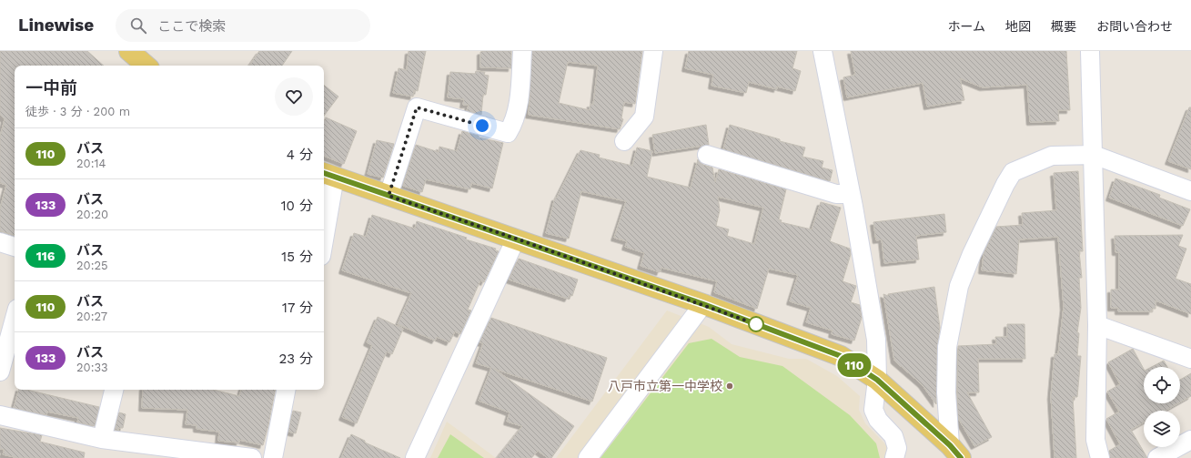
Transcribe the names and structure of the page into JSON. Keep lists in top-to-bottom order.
{
  "places": ["八戸市立第一中学校"],
  "lines": ["bus line 110"],
  "page": {
    "header": "Linewise",
    "search": "ここで検索",
    "nav": [
      "ホーム",
      "地図",
      "概要",
      "お問い合わせ"
    ],
    "on_map": "110",
    "heading": ["一中前", "徒歩 · 3 分 · 200 m"],
    "list": [
      {
        "mark": "110",
        "name": "バス",
        "note": "20:14",
        "value": "4 分"
      },
      {
        "mark": "133",
        "name": "バス",
        "note": "20:20",
        "value": "10 分"
      },
      {
        "mark": "116",
        "name": "バス",
        "note": "20:25",
        "value": "15 分"
      },
      {
        "mark": "110",
        "name": "バス",
        "note": "20:27",
        "value": "17 分"
      },
      {
        "mark": "133",
        "name": "バス",
        "note": "20:33",
        "value": "23 分"
      }
    ]
  }
}
